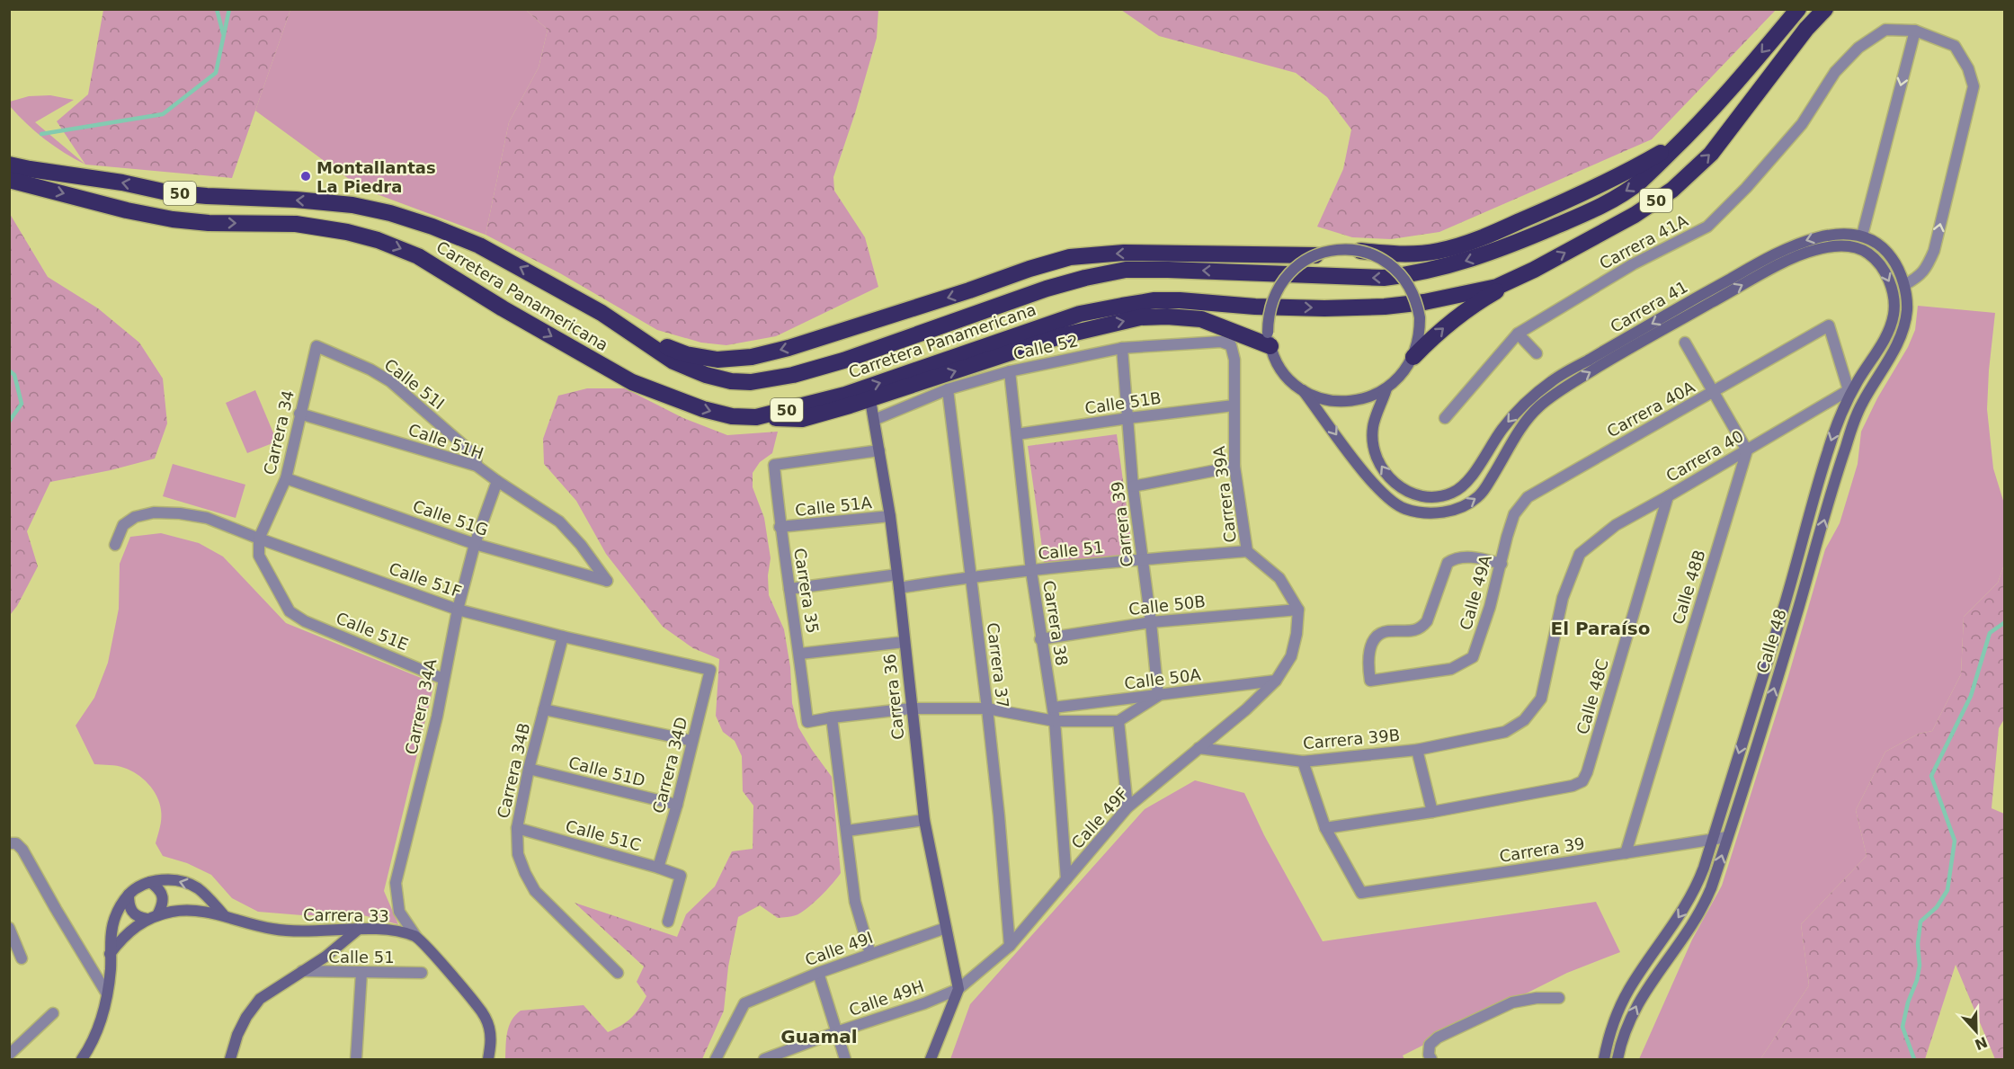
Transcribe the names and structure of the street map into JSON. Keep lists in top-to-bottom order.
{
  "streets": {
    "highway": ["50", "Carretera Panamericana"],
    "main road": [
      "Carrera 41",
      "Calle 48",
      "Carrera 36",
      "Carrera 33"
    ],
    "street": [
      "Carrera 41A",
      "Calle 52",
      "Calle 51I",
      "Calle 51B",
      "Carrera 40A",
      "Carrera 34",
      "Calle 51H",
      "Carrera 40",
      "Carrera 39A",
      "Calle 51A",
      "Calle 51G",
      "Carrera 39",
      "Calle 51",
      "Calle 51F",
      "Calle 48B",
      "Carrera 35",
      "Calle 49A",
      "Calle 50B",
      "Carrera 38",
      "Calle 51E",
      "Carrera 37",
      "Calle 50A",
      "Calle 48C",
      "Carrera 34A",
      "Carrera 39B",
      "Carrera 34D",
      "Carrera 34B",
      "Calle 51D",
      "Calle 49F",
      "Calle 51C",
      "Calle 49I",
      "Calle 49H"
    ]
  },
  "crossings": [
    ["Carrera 41", "Calle 48"],
    ["Calle 52", "Carrera 39A"],
    ["Calle 52", "Carrera 39"],
    ["Calle 52", "Carrera 38"],
    ["Calle 52", "Carrera 37"],
    ["Calle 52", "Carrera 36"],
    ["Calle 51I", "Carrera 34"],
    ["Calle 51I", "Calle 51H"],
    ["Calle 51B", "Carrera 39A"],
    ["Calle 51B", "Carrera 39"],
    ["Calle 51B", "Carrera 38"],
    ["Carrera 40A", "Carrera 40"],
    ["Carrera 40A", "Calle 49A"],
    ["Carrera 40A", "Calle 48"],
    ["Carrera 34", "Calle 51H"],
    ["Carrera 34", "Calle 51G"],
    ["Carrera 34", "Calle 51F"],
    ["Carrera 34", "Calle 51E"],
    ["Calle 51H", "Calle 51G"],
    ["Calle 51H", "Carrera 34A"],
    ["Carrera 40", "Calle 48B"],
    ["Carrera 40", "Calle 48"],
    ["Carrera 40", "Calle 48C"],
    ["Carrera 40", "Carrera 39B"],
    ["Carrera 39A", "Calle 51"],
    ["Carrera 39A", "Calle 50B"],
    ["Calle 51A", "Carrera 35"],
    ["Calle 51A", "Carrera 36"],
    ["Calle 51G", "Carrera 34A"],
    ["Carrera 39", "Calle 51"],
    ["Carrera 39", "Calle 48B"],
    ["Carrera 39", "Calle 50B"],
    ["Carrera 39", "Calle 48"],
    ["Carrera 39", "Calle 50A"],
    ["Calle 51", "Carrera 38"],
    ["Calle 51", "Carrera 37"],
    ["Calle 51", "Carrera 36"],
    ["Calle 51F", "Calle 51E"],
    ["Calle 51F", "Carrera 34A"],
    ["Calle 51F", "Carrera 34D"],
    ["Calle 51F", "Carrera 34B"],
    ["Carrera 35", "Carrera 36"],
    ["Calle 50B", "Carrera 38"],
    ["Carrera 38", "Calle 50A"],
    ["Carrera 38", "Calle 49F"],
    ["Calle 51E", "Carrera 34A"],
    ["Carrera 37", "Calle 49F"],
    ["Calle 50A", "Calle 49F"],
    ["Carrera 36", "Calle 49F"],
    ["Carrera 36", "Calle 49I"],
    ["Carrera 36", "Calle 49H"],
    ["Carrera 34A", "Carrera 33"],
    ["Carrera 39B", "Calle 49F"],
    ["Carrera 34D", "Calle 51D"],
    ["Carrera 34D", "Calle 51C"],
    ["Carrera 34B", "Calle 51D"],
    ["Carrera 34B", "Calle 51C"],
    ["Calle 49F", "Calle 49H"]
  ],
  "districts": ["El Paraíso", "Guamal"],
  "places": ["Montallantas La Piedra"],
  "north": "bottom"
}
